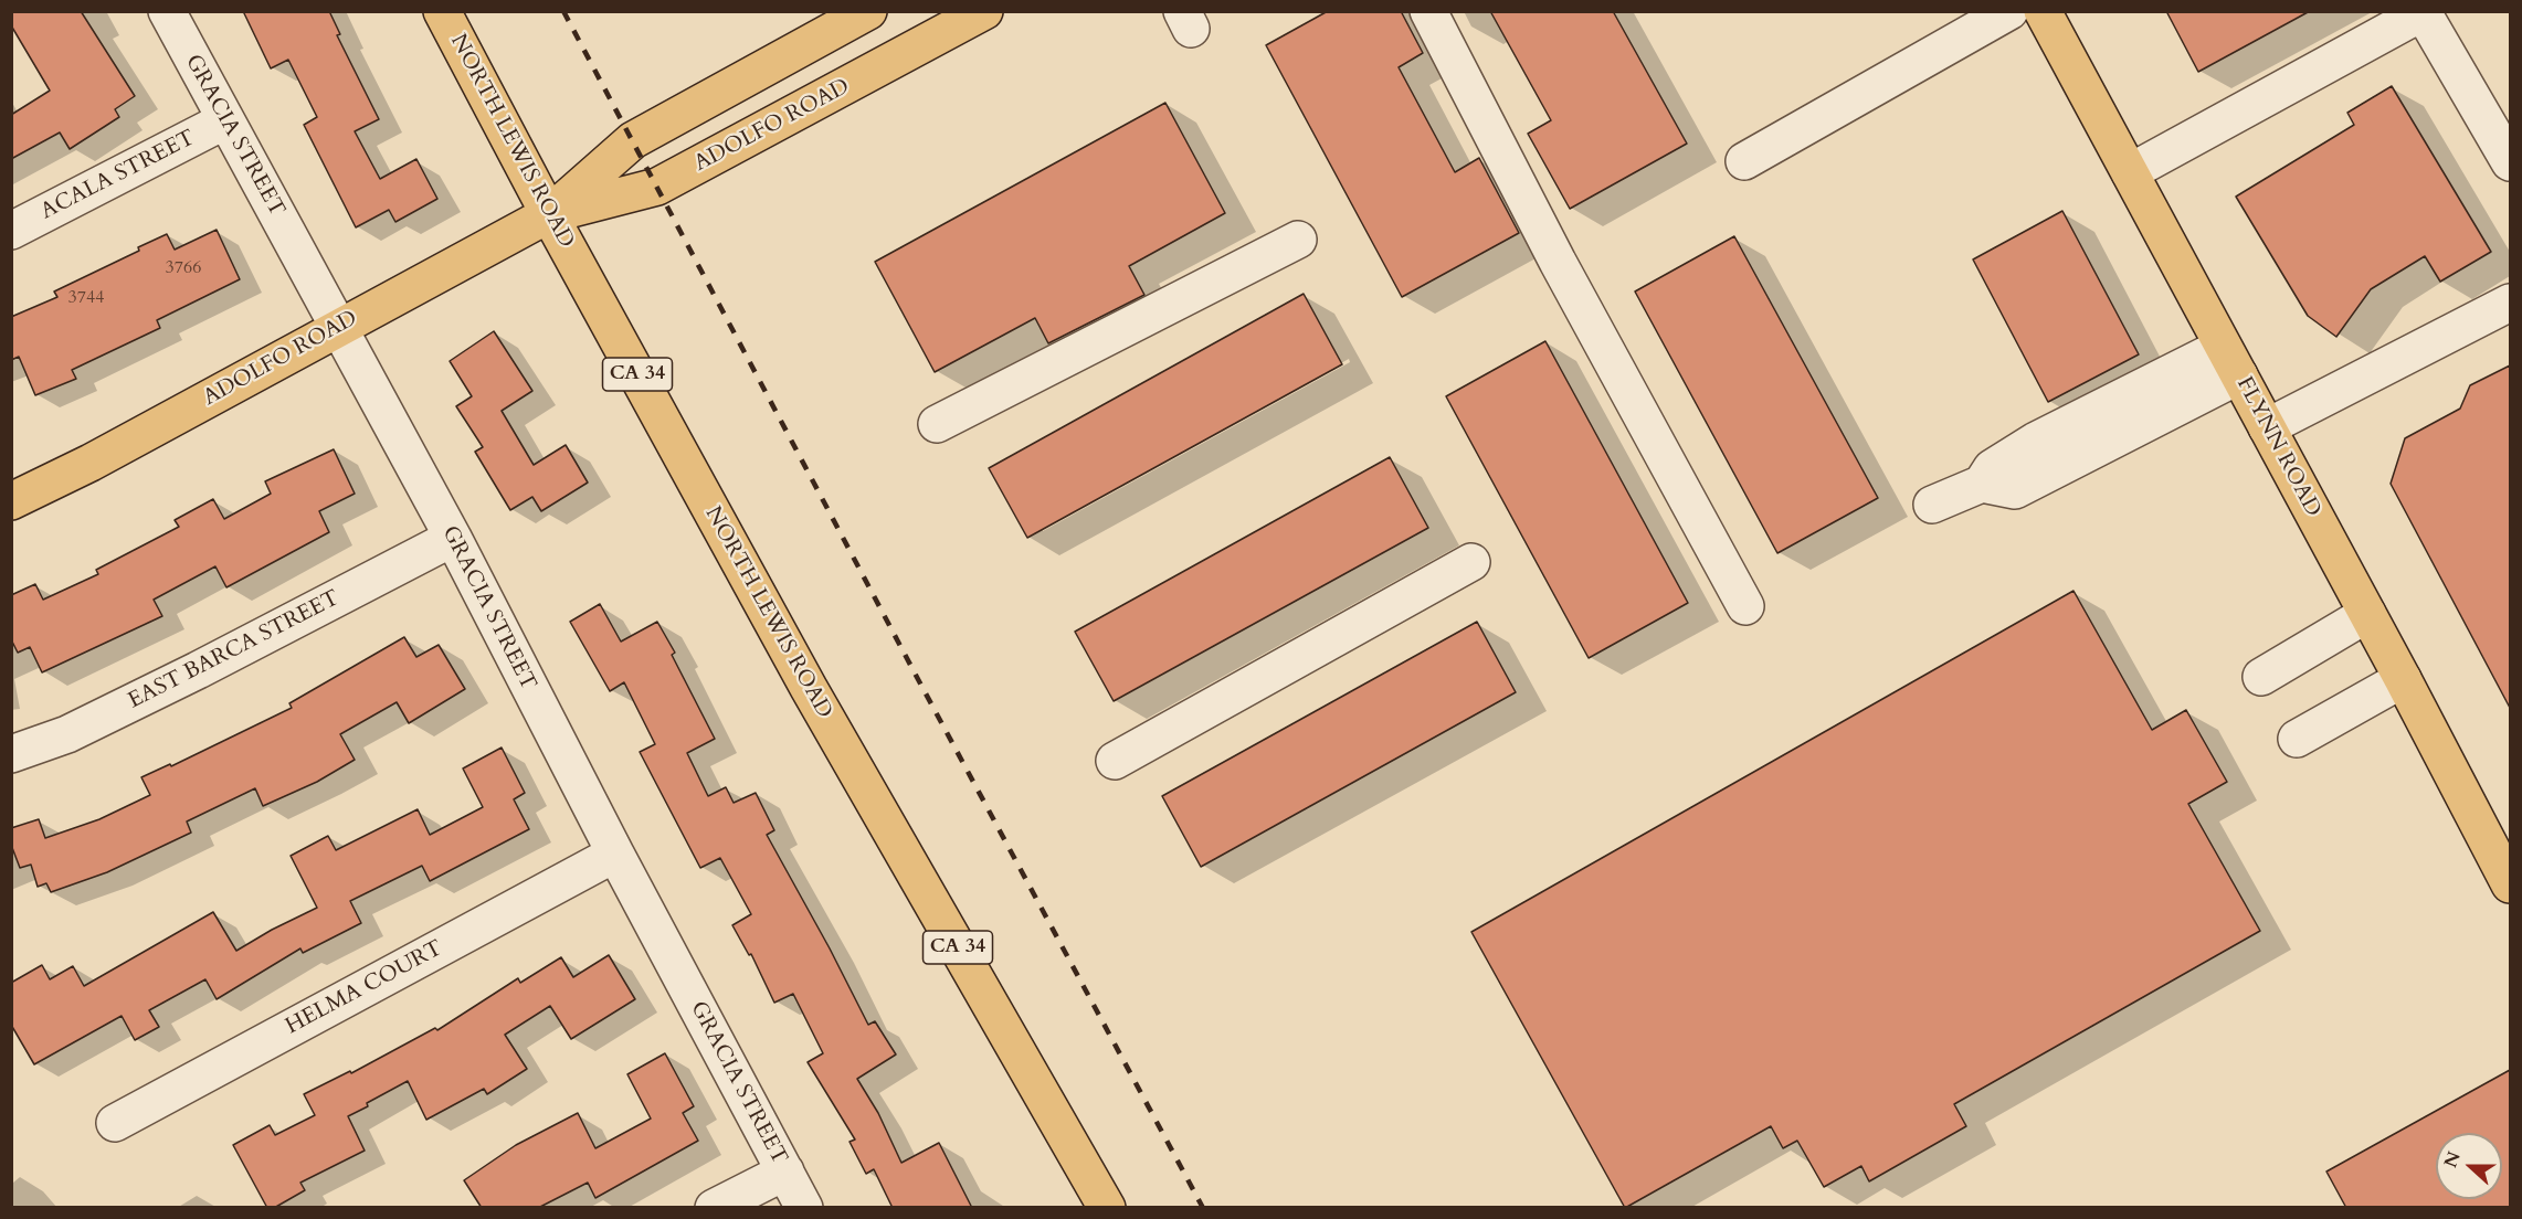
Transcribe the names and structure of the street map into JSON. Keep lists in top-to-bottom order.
{
  "streets": {
    "main road": [
      "ADOLFO ROAD",
      "NORTH LEWIS ROAD",
      "CA 34",
      "FLYNN ROAD"
    ],
    "street": [
      "GRACIA STREET",
      "ACALA STREET",
      "EAST BARCA STREET",
      "HELMA COURT"
    ]
  },
  "crossings": [
    ["ADOLFO ROAD", "GRACIA STREET"],
    ["ADOLFO ROAD", "NORTH LEWIS ROAD"],
    ["GRACIA STREET", "ACALA STREET"],
    ["GRACIA STREET", "EAST BARCA STREET"],
    ["GRACIA STREET", "HELMA COURT"]
  ],
  "house_numbers": ["3766", "3744"],
  "north": "left"
}
